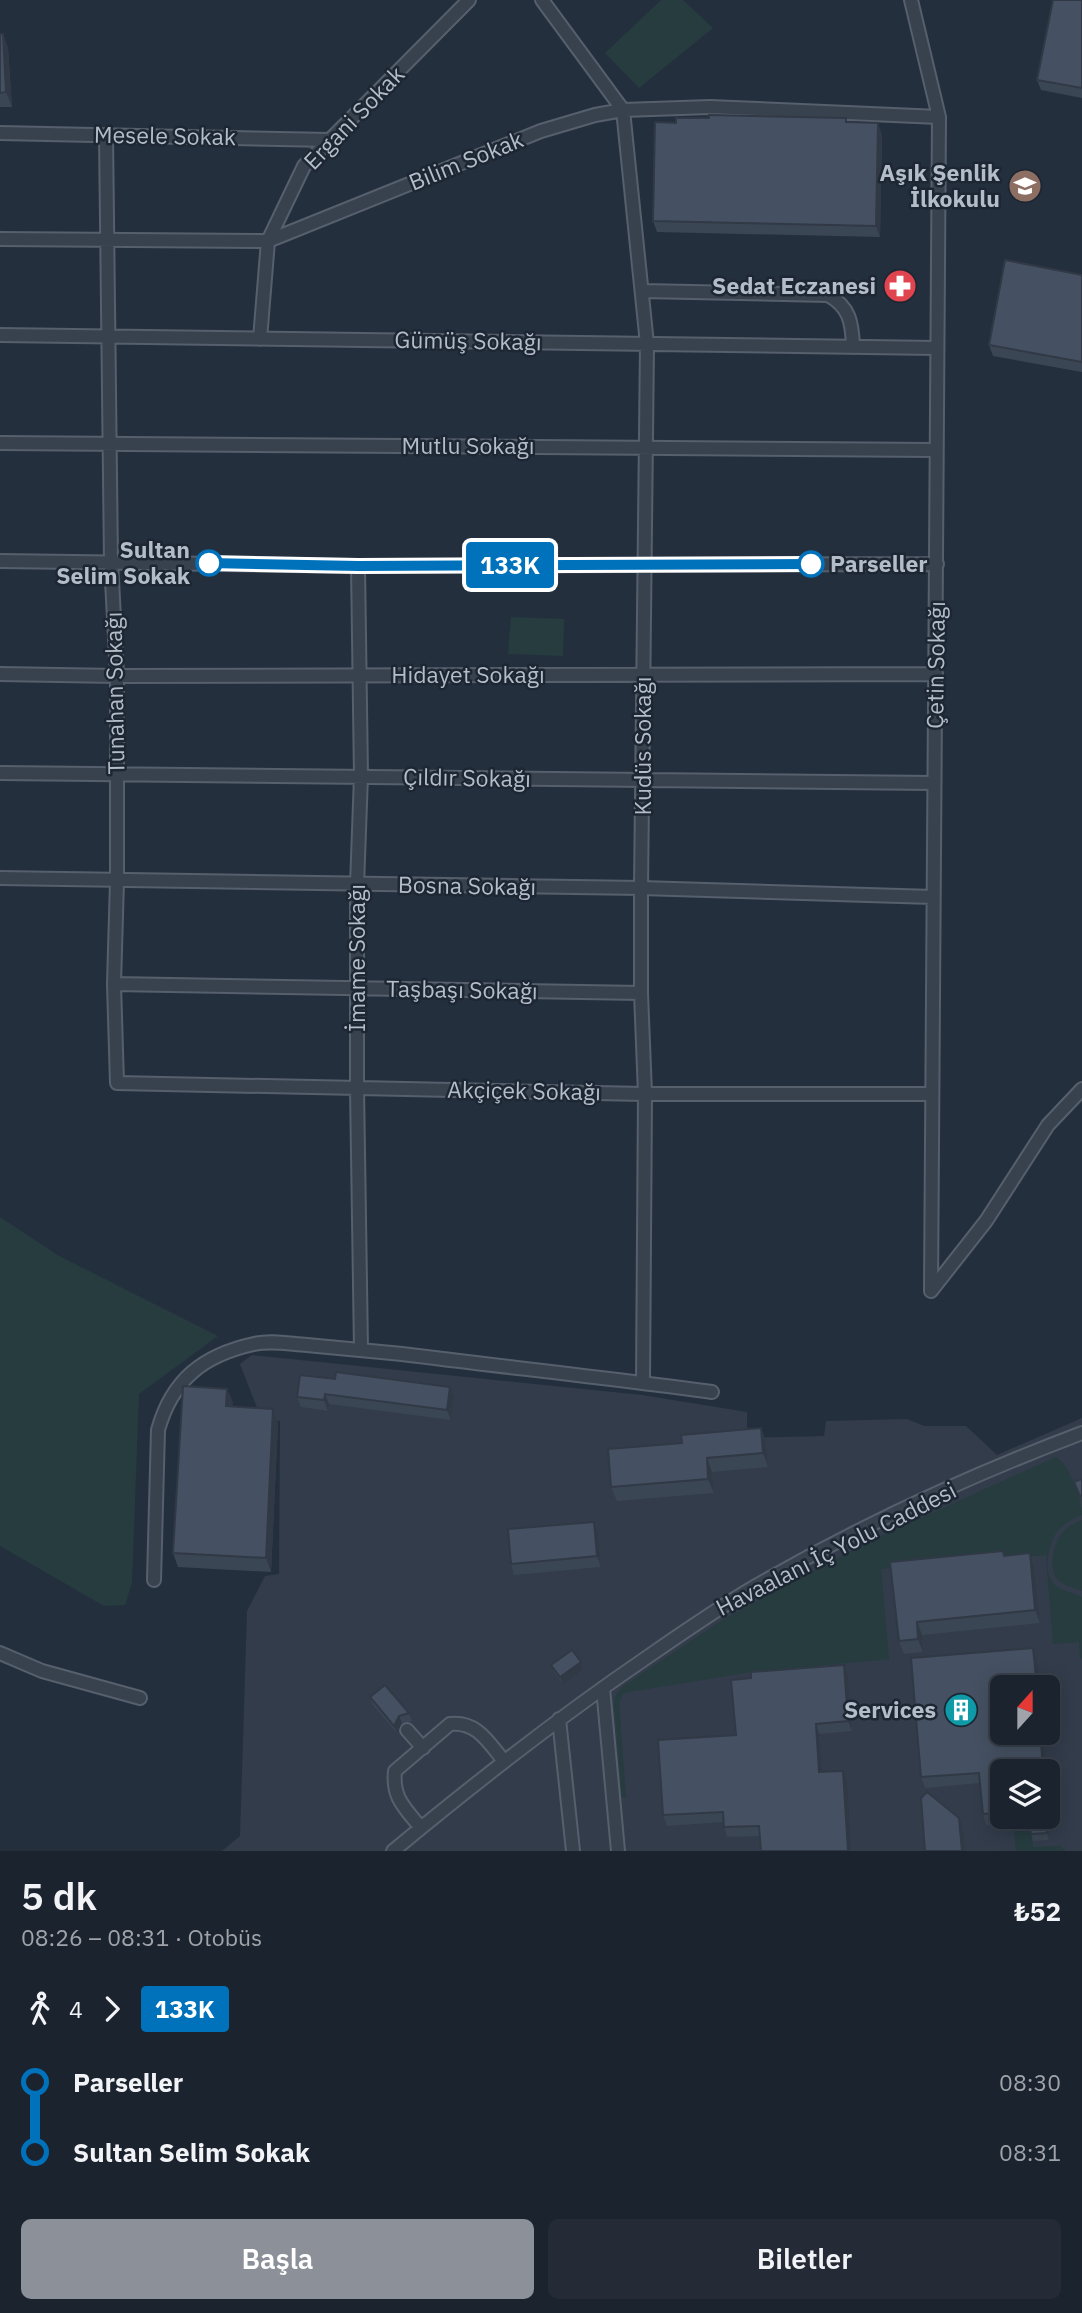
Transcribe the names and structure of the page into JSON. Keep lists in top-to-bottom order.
{
  "streets": {
    "street": [
      "Ergani Sokak",
      "Mesele Sokak",
      "Bilim Sokak",
      "Gümüş Sokağı",
      "Mutlu Sokağı",
      "Çetin Sokağı",
      "Hidayet Sokağı",
      "Tunahan Sokağı",
      "Kudüs Sokağı",
      "Çıldır Sokağı",
      "Bosna Sokağı",
      "İmame Sokağı",
      "Taşbaşı Sokağı",
      "Akçiçek Sokağı",
      "Havaalanı İç Yolu Caddesi"
    ]
  },
  "crossings": [
    ["Ergani Sokak", "Mesele Sokak"],
    ["Ergani Sokak", "Bilim Sokak"],
    ["Ergani Sokak", "Gümüş Sokağı"],
    ["Mesele Sokak", "Tunahan Sokağı"],
    ["Bilim Sokak", "Çetin Sokağı"],
    ["Bilim Sokak", "Tunahan Sokağı"],
    ["Bilim Sokak", "Kudüs Sokağı"],
    ["Gümüş Sokağı", "Çetin Sokağı"],
    ["Gümüş Sokağı", "Tunahan Sokağı"],
    ["Gümüş Sokağı", "Kudüs Sokağı"],
    ["Mutlu Sokağı", "Çetin Sokağı"],
    ["Mutlu Sokağı", "Tunahan Sokağı"],
    ["Mutlu Sokağı", "Kudüs Sokağı"],
    ["Çetin Sokağı", "Hidayet Sokağı"],
    ["Çetin Sokağı", "Çıldır Sokağı"],
    ["Çetin Sokağı", "Bosna Sokağı"],
    ["Çetin Sokağı", "Akçiçek Sokağı"],
    ["Hidayet Sokağı", "Tunahan Sokağı"],
    ["Hidayet Sokağı", "Kudüs Sokağı"],
    ["Hidayet Sokağı", "İmame Sokağı"],
    ["Tunahan Sokağı", "Çıldır Sokağı"],
    ["Tunahan Sokağı", "Bosna Sokağı"],
    ["Tunahan Sokağı", "Taşbaşı Sokağı"],
    ["Tunahan Sokağı", "Akçiçek Sokağı"],
    ["Kudüs Sokağı", "Çıldır Sokağı"],
    ["Kudüs Sokağı", "Bosna Sokağı"],
    ["Kudüs Sokağı", "Taşbaşı Sokağı"],
    ["Kudüs Sokağı", "Akçiçek Sokağı"],
    ["Çıldır Sokağı", "İmame Sokağı"],
    ["Bosna Sokağı", "İmame Sokağı"],
    ["İmame Sokağı", "Taşbaşı Sokağı"],
    ["İmame Sokağı", "Akçiçek Sokağı"]
  ],
  "places": {
    "school or university": ["Aşık Şenlik İlkokulu"],
    "pharmacy": ["Sedat Eczanesi"],
    "other": ["Sultan Selim Sokak", "Parseller"],
    "building": ["Services"]
  },
  "lines": ["bus line 133K"],
  "north": "top",
  "page": {
    "on_map": "133K",
    "heading": ["5 dk", "08:26 – 08:31 · Otobüs", "₺52"],
    "legs": ["4", "133K"],
    "list": [
      {
        "name": "Parseller",
        "value": "08:30"
      },
      {
        "name": "Sultan Selim Sokak",
        "value": "08:31"
      }
    ],
    "buttons": ["Başla", "Biletler"]
  }
}
